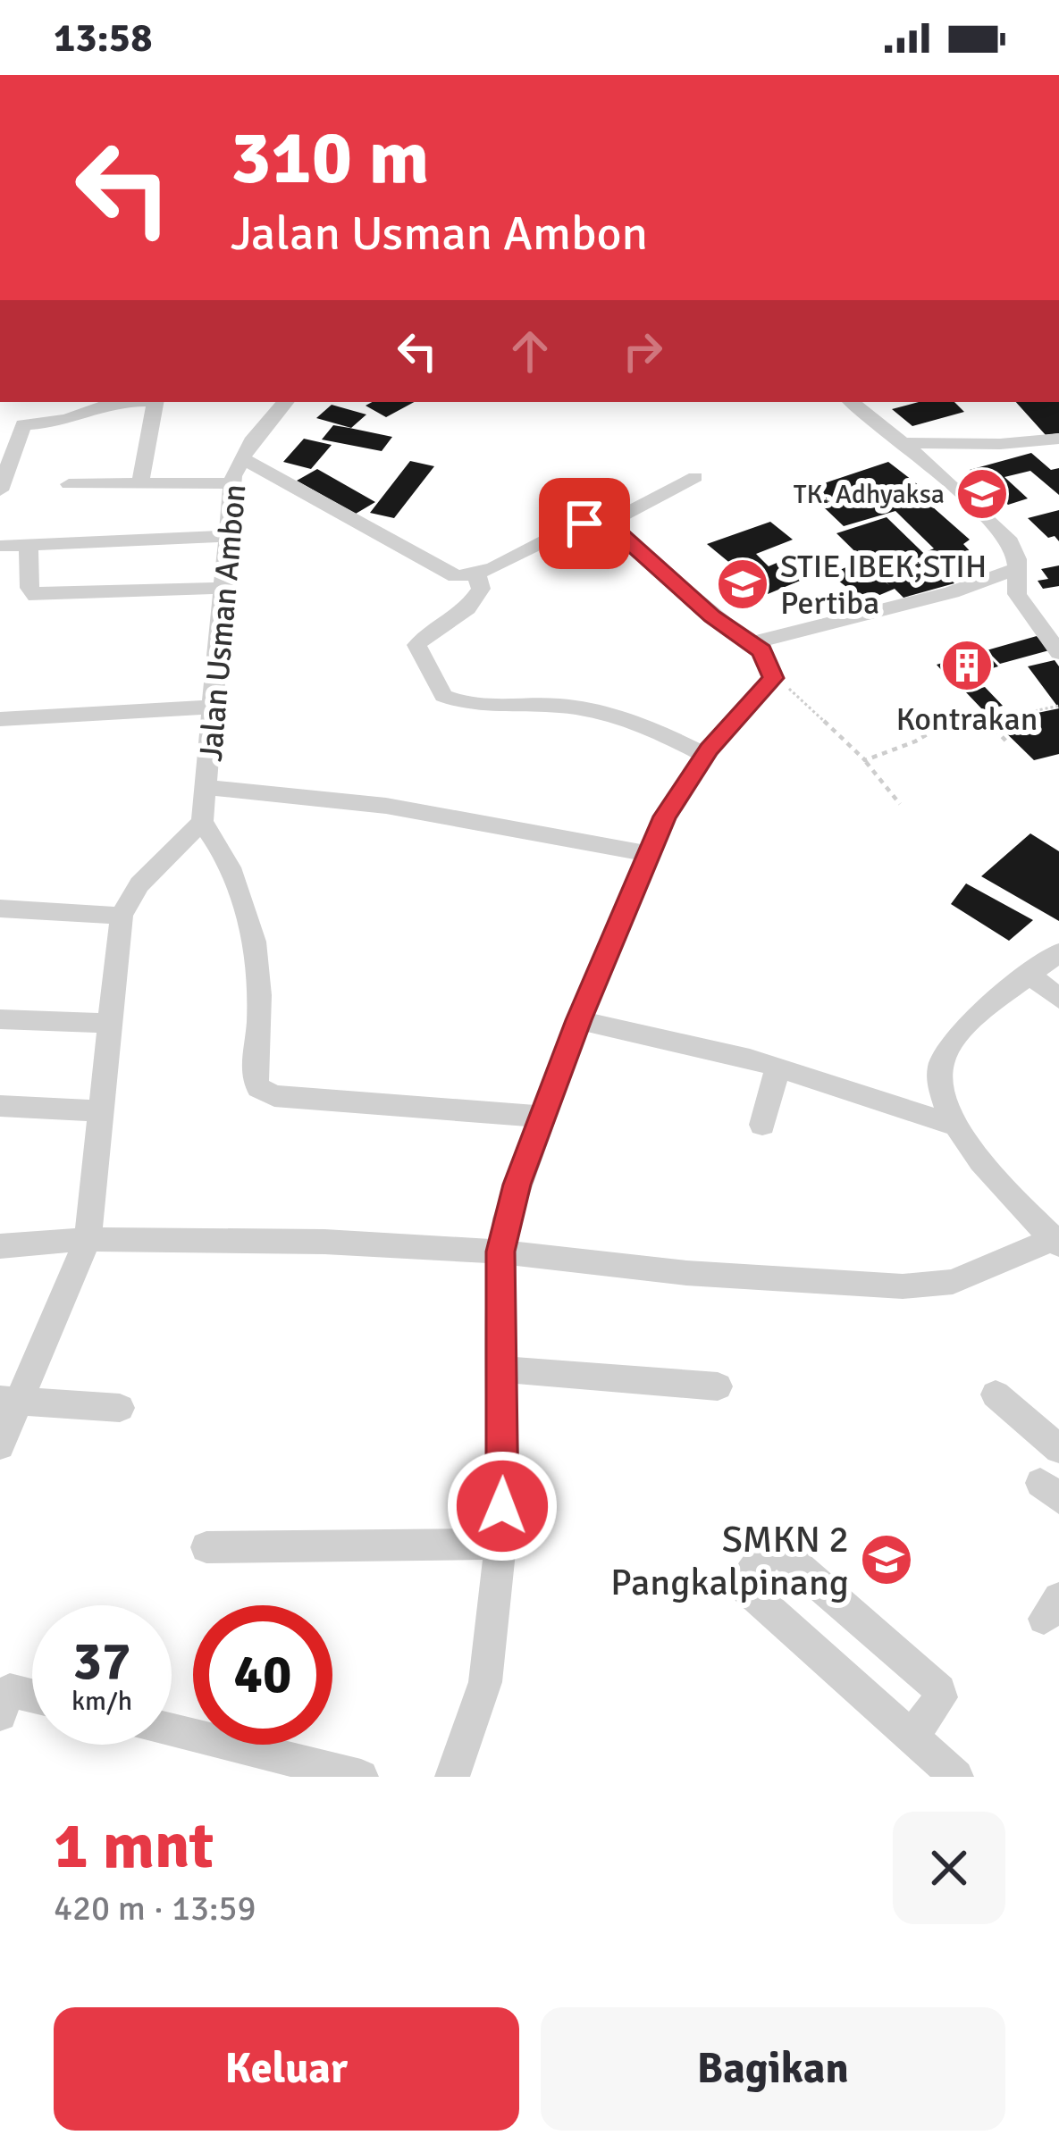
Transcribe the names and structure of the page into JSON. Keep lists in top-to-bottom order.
{
  "streets": {
    "street": ["Jalan Usman Ambon"]
  },
  "places": {
    "school or university": ["TK. Adhyaksa", "STIE IBEK;STIH Pertiba", "SMKN 2 Pangkalpinang"],
    "building": ["Kontrakan"]
  },
  "page": {
    "status": "13:58",
    "turn": ["310 m", "Jalan Usman Ambon"],
    "speed": "37 km/h",
    "limit": "40",
    "heading": ["1 mnt", "420 m · 13:59"],
    "buttons": ["Keluar", "Bagikan"]
  }
}
